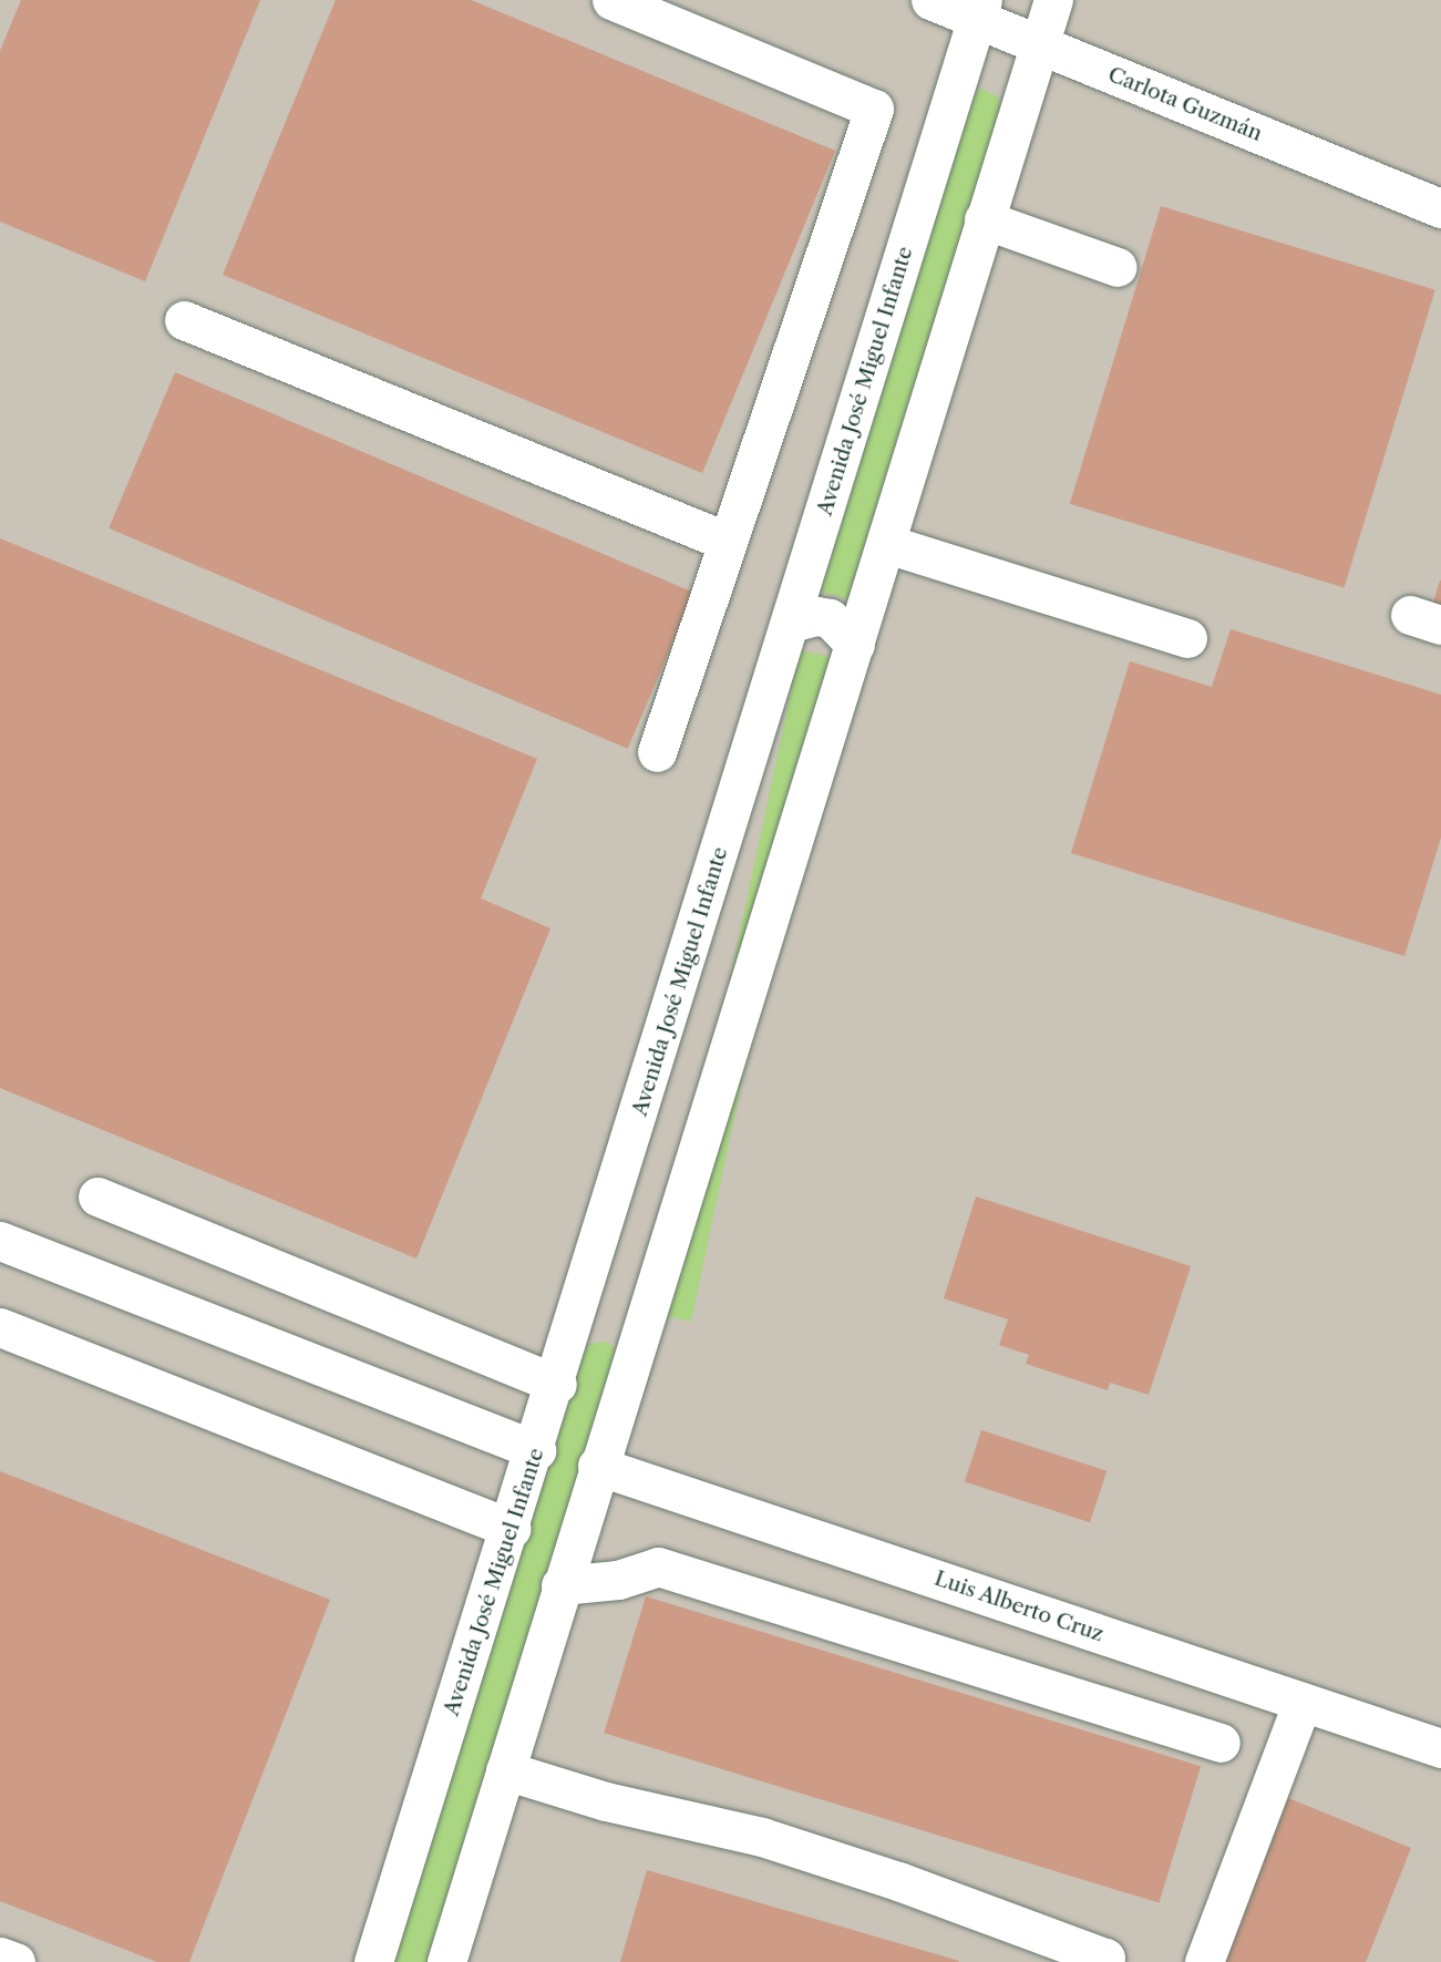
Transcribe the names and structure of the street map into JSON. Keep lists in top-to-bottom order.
{
  "streets": {
    "street": ["Carlota Guzmán", "Avenida José Miguel Infante", "Luis Alberto Cruz"]
  },
  "crossings": [
    ["Carlota Guzmán", "Avenida José Miguel Infante"]
  ]
}
